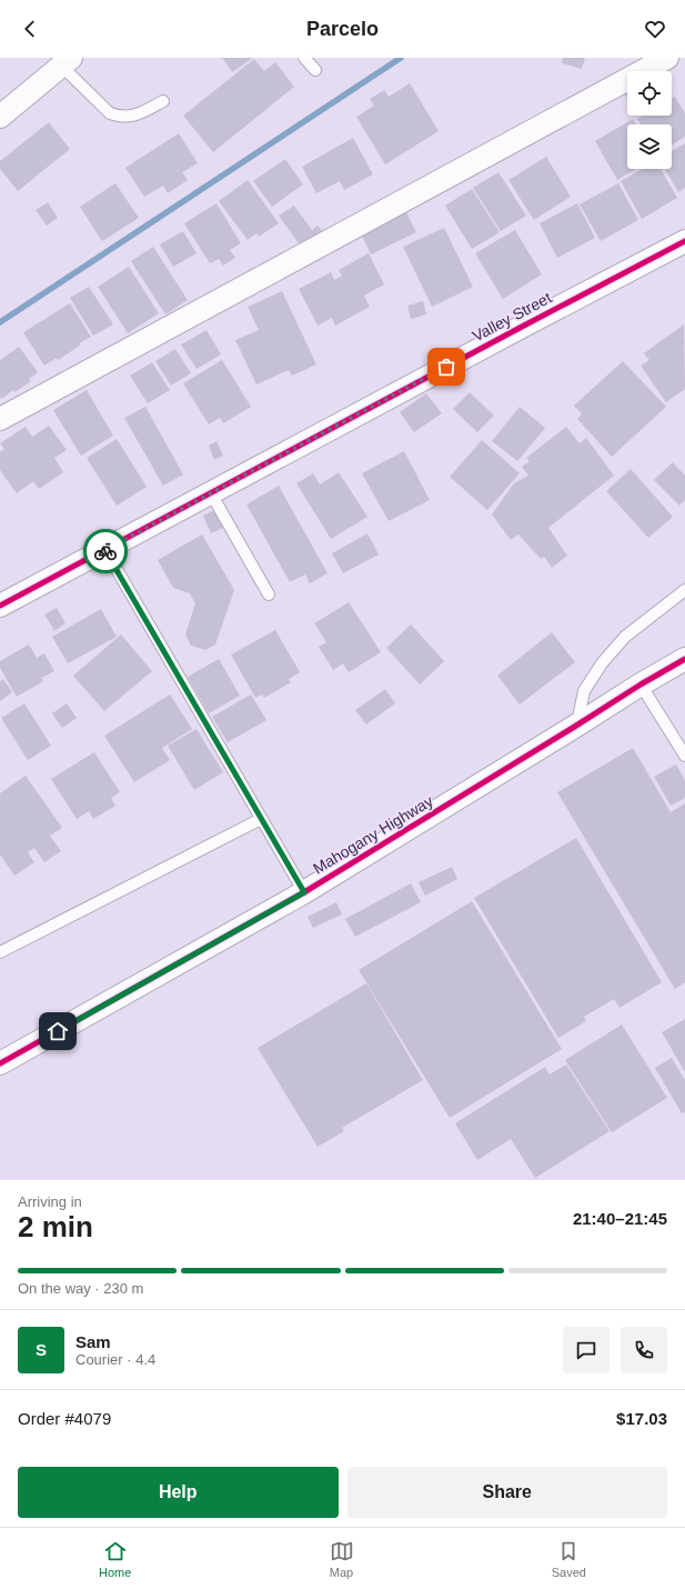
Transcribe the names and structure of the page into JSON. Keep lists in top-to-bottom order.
{
  "streets": {
    "street": ["Valley Street", "Mahogany Highway"]
  },
  "page": {
    "header": "Parcelo",
    "heading": ["2 min", "Arriving in", "21:40–21:45"],
    "panel": [
      "Sam",
      "Courier · 4.4",
      "Order #4079",
      "$17.03"
    ],
    "bar": "On the way · 230 m",
    "round": "S",
    "buttons": ["Help", "Share"],
    "tabs": ["Home", "Map", "Saved"]
  }
}
